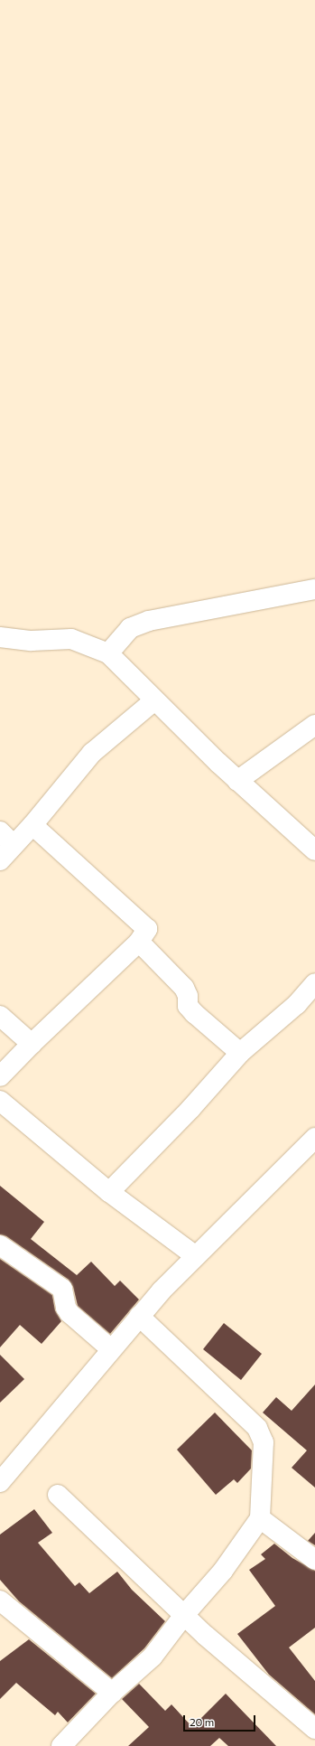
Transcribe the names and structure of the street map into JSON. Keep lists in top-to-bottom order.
{
  "scale_bar": "20 m"
}
